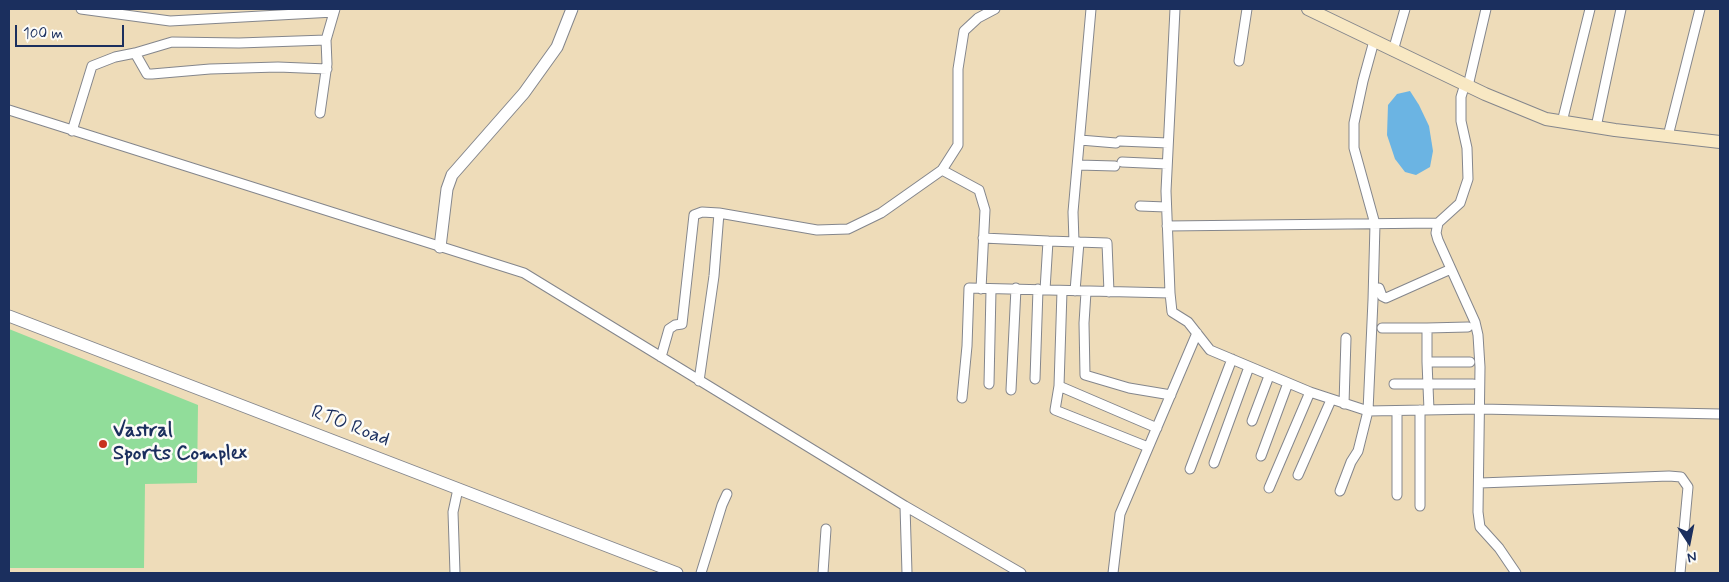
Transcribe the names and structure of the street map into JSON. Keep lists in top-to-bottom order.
{
  "streets": {
    "street": ["RTO Road"]
  },
  "places": ["Vastral Sports Complex"],
  "scale_bar": "100 m",
  "north": "bottom"
}
